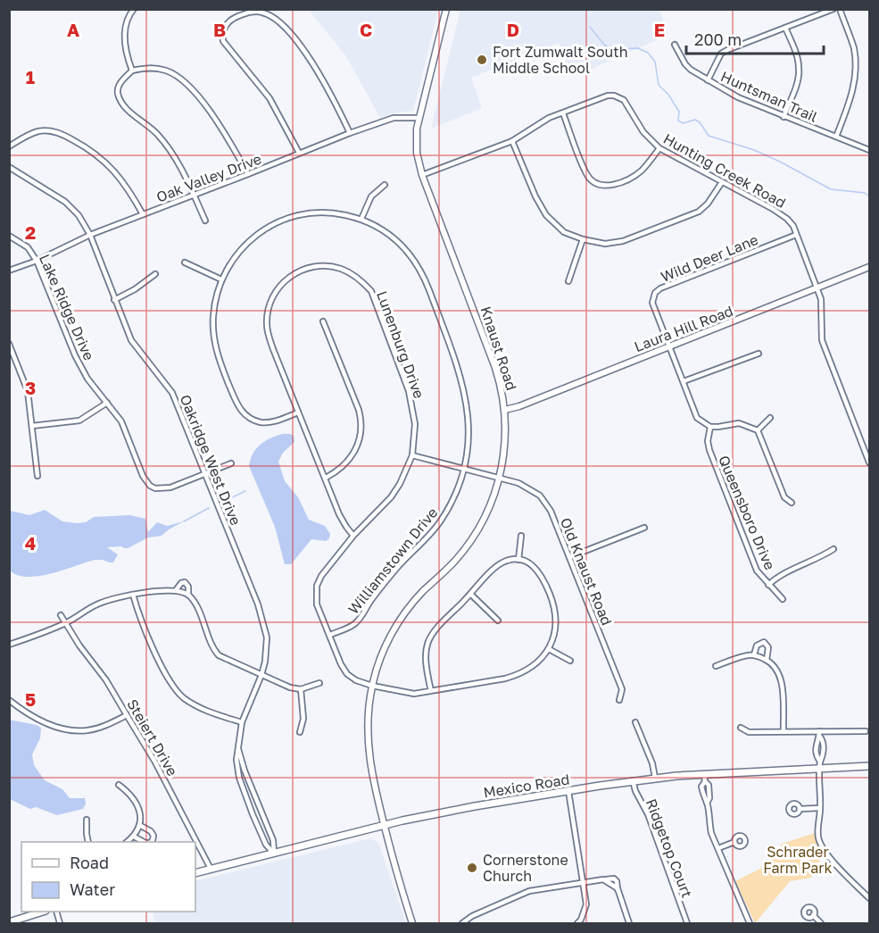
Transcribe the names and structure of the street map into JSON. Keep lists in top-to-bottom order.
{
  "streets": {
    "main road": ["Laura Hill Road", "Knaust Road", "Mexico Road"],
    "street": [
      "Huntsman Trail",
      "Hunting Creek Road",
      "Oak Valley Drive",
      "Wild Deer Lane",
      "Lake Ridge Drive",
      "Lunenburg Drive",
      "Oakridge West Drive",
      "Queensboro Drive",
      "Williamstown Drive",
      "Old Knaust Road",
      "Steiert Drive",
      "Ridgetop Court"
    ]
  },
  "crossings": [
    ["Hunting Creek Road", "Wild Deer Lane"],
    ["Hunting Creek Road", "Laura Hill Road"],
    ["Hunting Creek Road", "Knaust Road"],
    ["Oak Valley Drive", "Lake Ridge Drive"],
    ["Oak Valley Drive", "Knaust Road"],
    ["Oak Valley Drive", "Oakridge West Drive"],
    ["Wild Deer Lane", "Laura Hill Road"],
    ["Lake Ridge Drive", "Oakridge West Drive"],
    ["Laura Hill Road", "Knaust Road"],
    ["Lunenburg Drive", "Knaust Road"],
    ["Lunenburg Drive", "Williamstown Drive"],
    ["Lunenburg Drive", "Old Knaust Road"],
    ["Knaust Road", "Old Knaust Road"],
    ["Knaust Road", "Mexico Road"],
    ["Oakridge West Drive", "Mexico Road"],
    ["Williamstown Drive", "Old Knaust Road"],
    ["Steiert Drive", "Mexico Road"],
    ["Mexico Road", "Ridgetop Court"]
  ],
  "parks": ["Schrader Farm Park"],
  "places": ["Fort Zumwalt South Middle School", "Cornerstone Church"],
  "legend": ["Road", "Water"],
  "scale_bar": "200 m",
  "grid": {
    "columns": [
      "A",
      "B",
      "C",
      "D",
      "E"
    ],
    "rows": [
      "1",
      "2",
      "3",
      "4",
      "5"
    ]
  }
}
